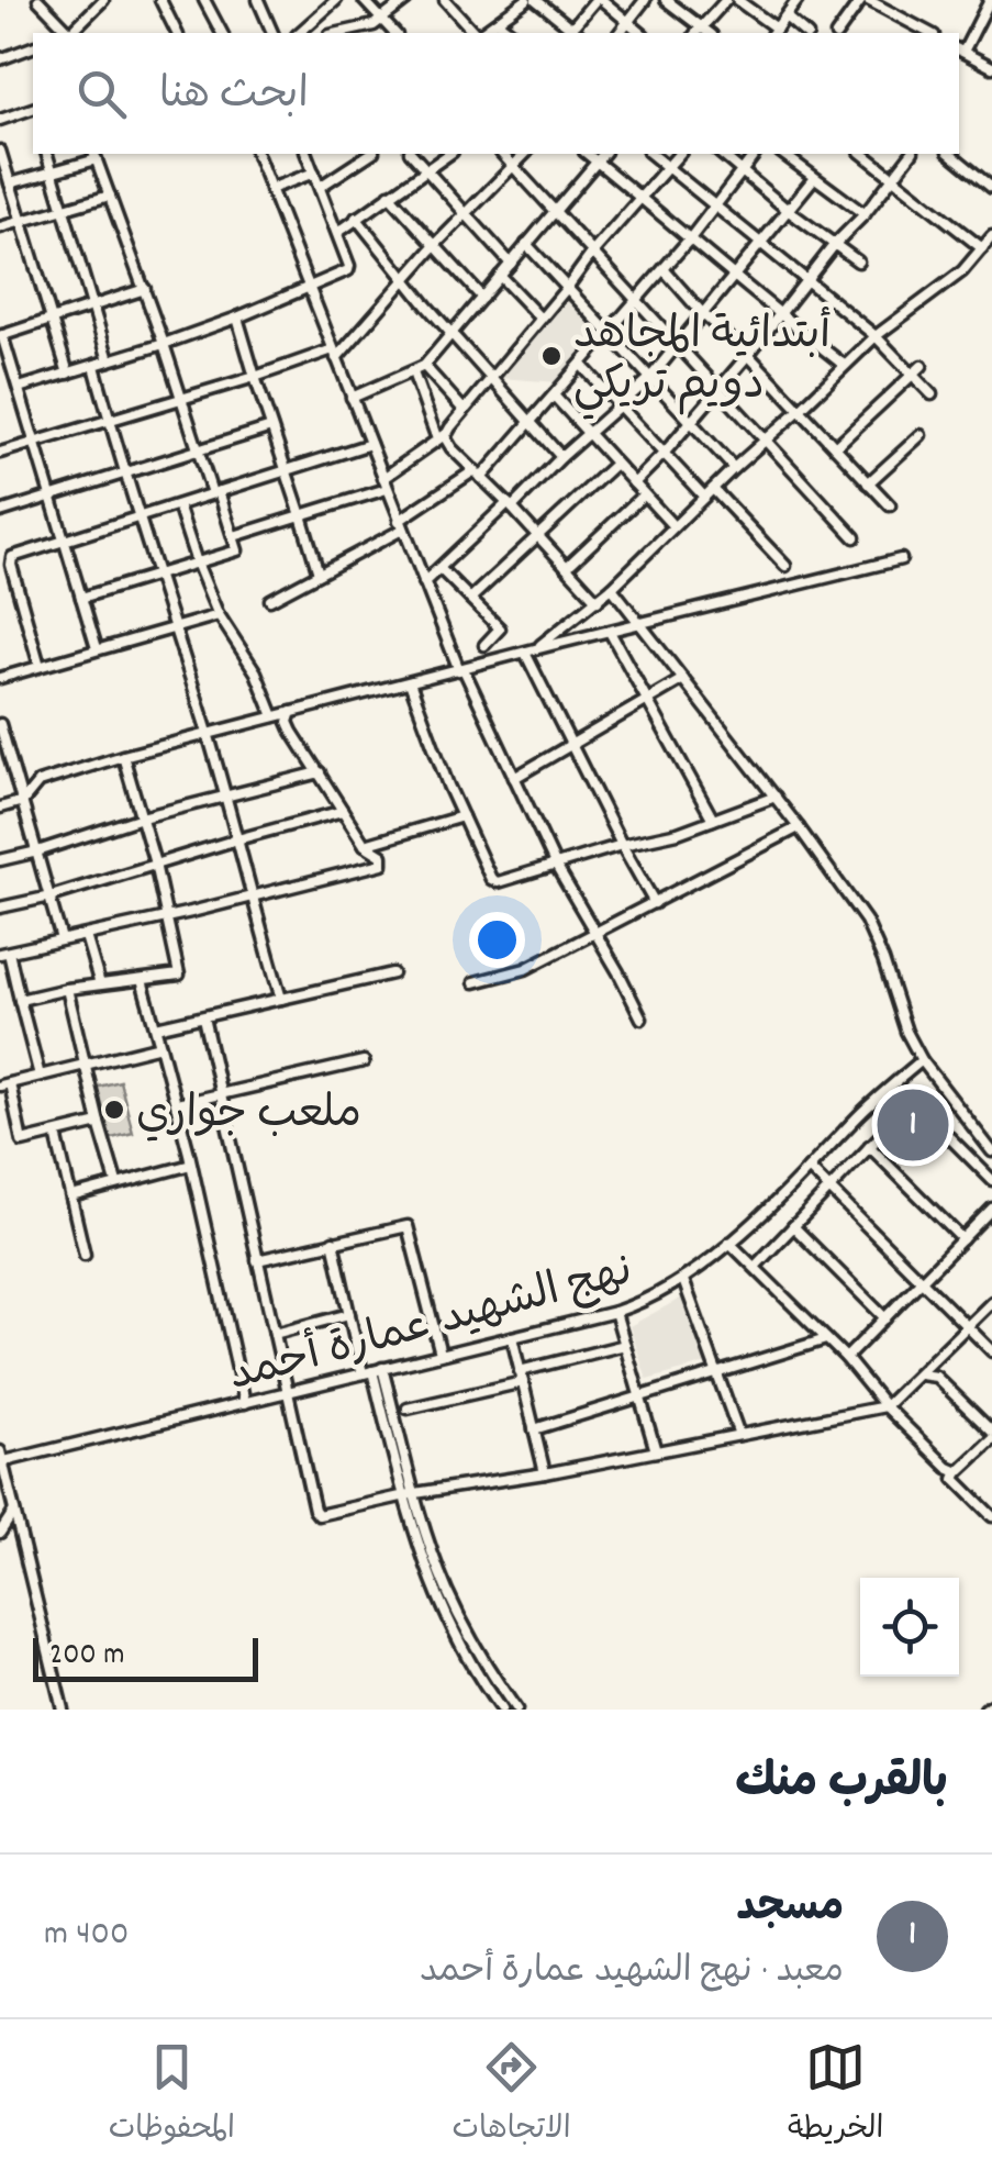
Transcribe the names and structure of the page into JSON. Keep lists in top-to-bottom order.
{
  "streets": {
    "street": ["نهج الشهيد عمارة أحمد"]
  },
  "places": ["أبتدائية المجاهد دويم تريكي", "ملعب جواري"],
  "scale_bar": "200 m",
  "page": {
    "search": "ابحث هنا",
    "pins": "1",
    "scale": "200 m",
    "heading": "بالقرب منك",
    "list": [
      {
        "mark": "1",
        "name": "مسجد",
        "note": "معبد · نهج الشهيد عمارة أحمد",
        "value": "400 m"
      }
    ],
    "nav": ["الخريطة", "الاتجاهات", "المحفوظات"]
  }
}
